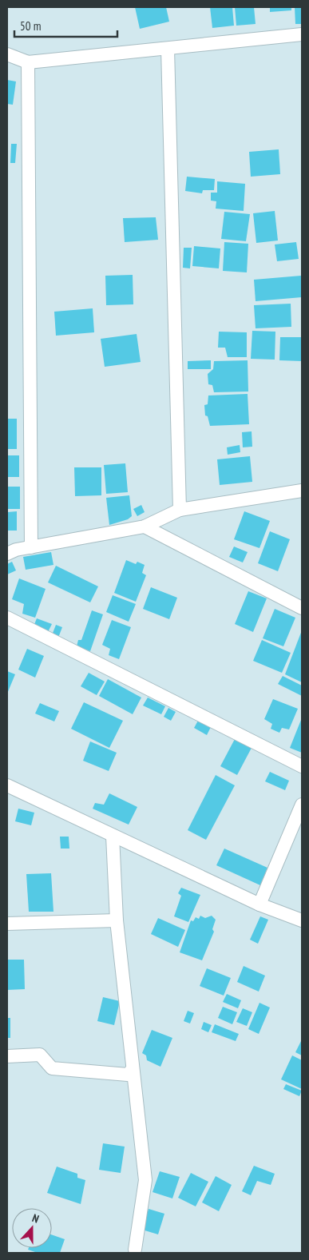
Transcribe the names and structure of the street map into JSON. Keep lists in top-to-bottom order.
{
  "scale_bar": "50 m",
  "north": "top"
}
